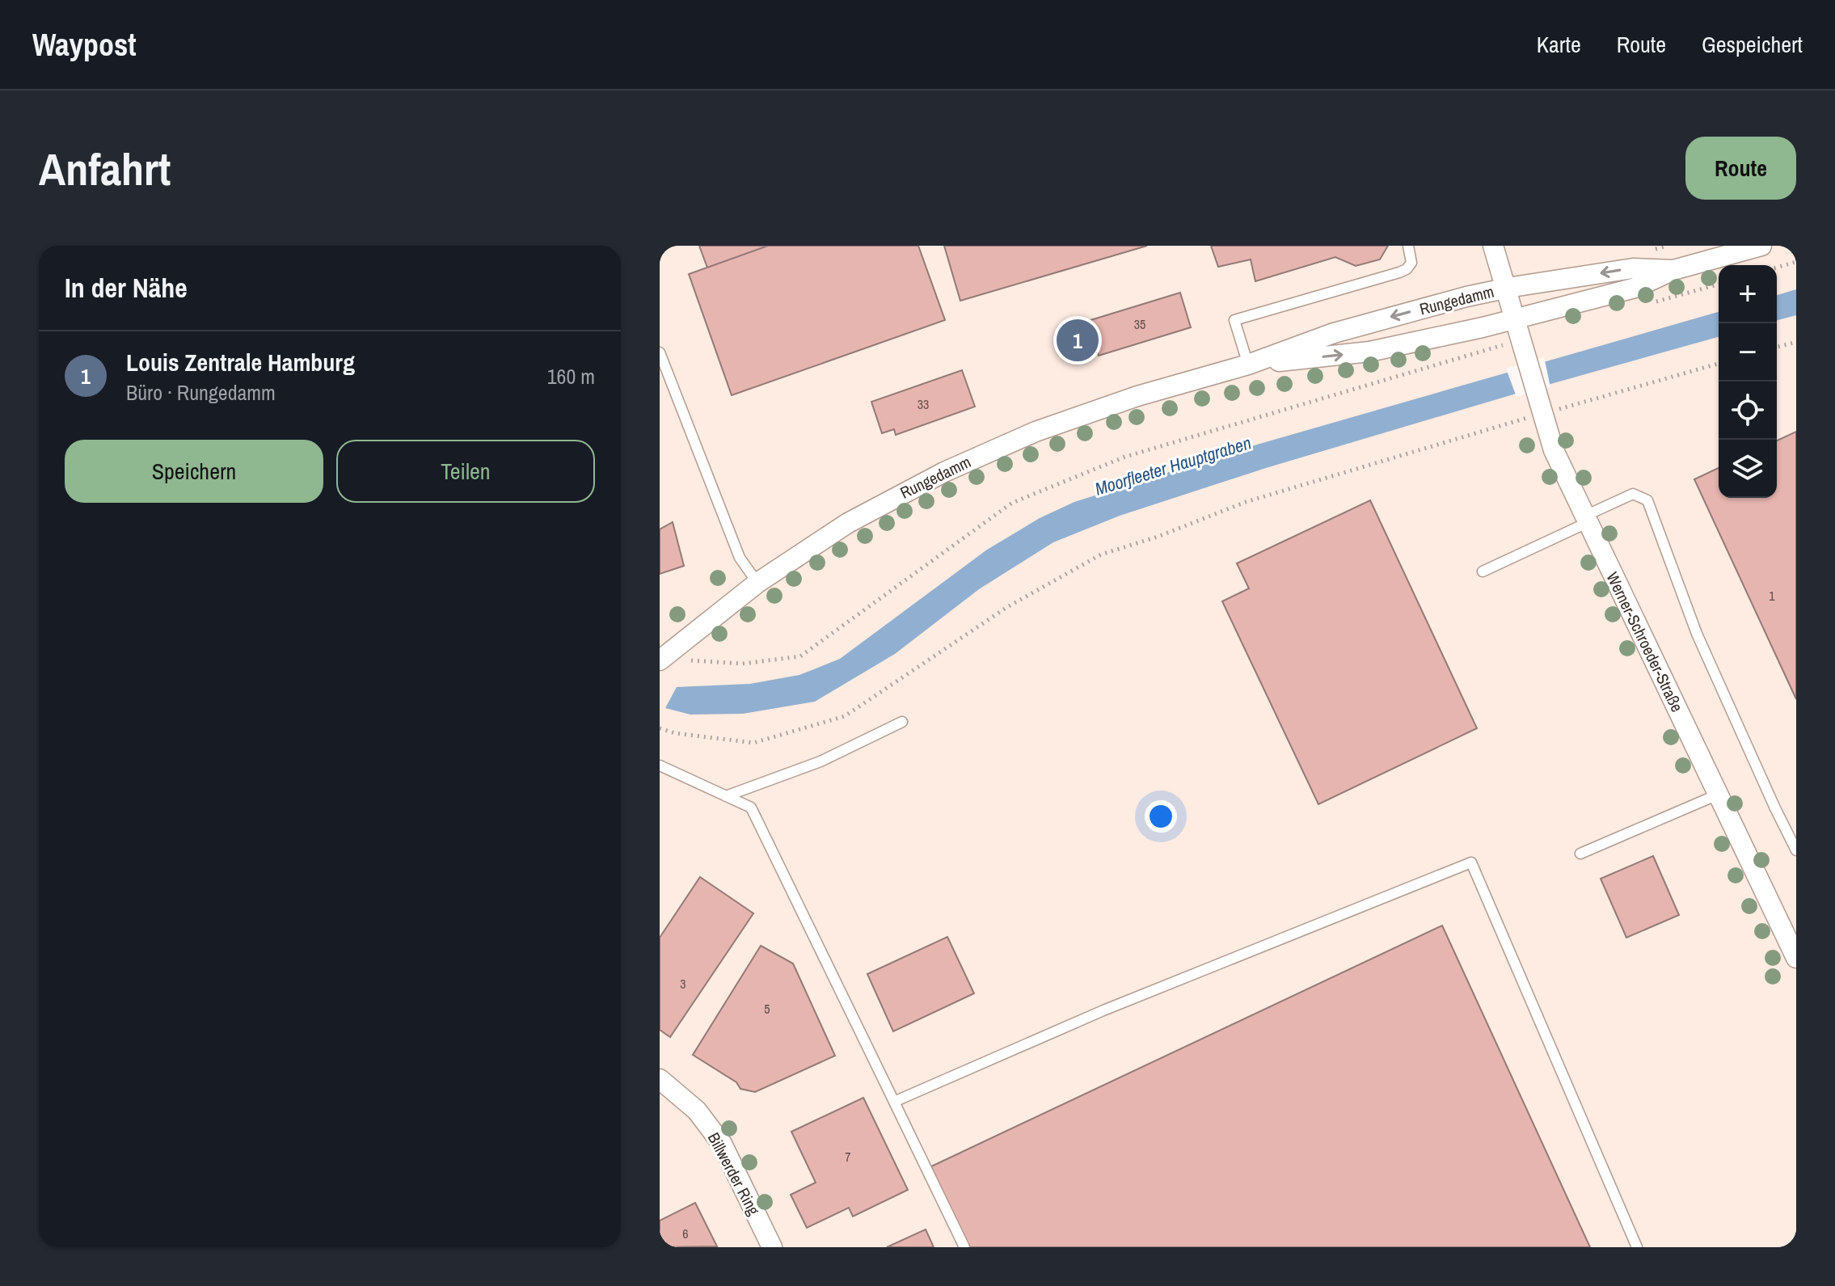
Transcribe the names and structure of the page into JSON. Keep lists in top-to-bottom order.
{
  "streets": {
    "street": ["Rungedamm", "Werner-Schroeder-Straße", "Billwerder Ring"]
  },
  "crossings": [
    ["Rungedamm", "Werner-Schroeder-Straße"]
  ],
  "water": ["Moorfleeter Hauptgraben"],
  "house_numbers": [
    "35",
    "33",
    "1",
    "3",
    "5",
    "7",
    "6"
  ],
  "page": {
    "header": "Waypost",
    "nav": ["Karte", "Route", "Gespeichert"],
    "buttons": [
      "Route",
      ["Speichern", "Teilen"]
    ],
    "title": "Anfahrt",
    "heading": "In der Nähe",
    "map_buttons": ["+", "−"],
    "pins": "1",
    "list": [
      {
        "mark": "1",
        "name": "Louis Zentrale Hamburg",
        "note": "Büro · Rungedamm",
        "value": "160 m"
      }
    ]
  }
}
